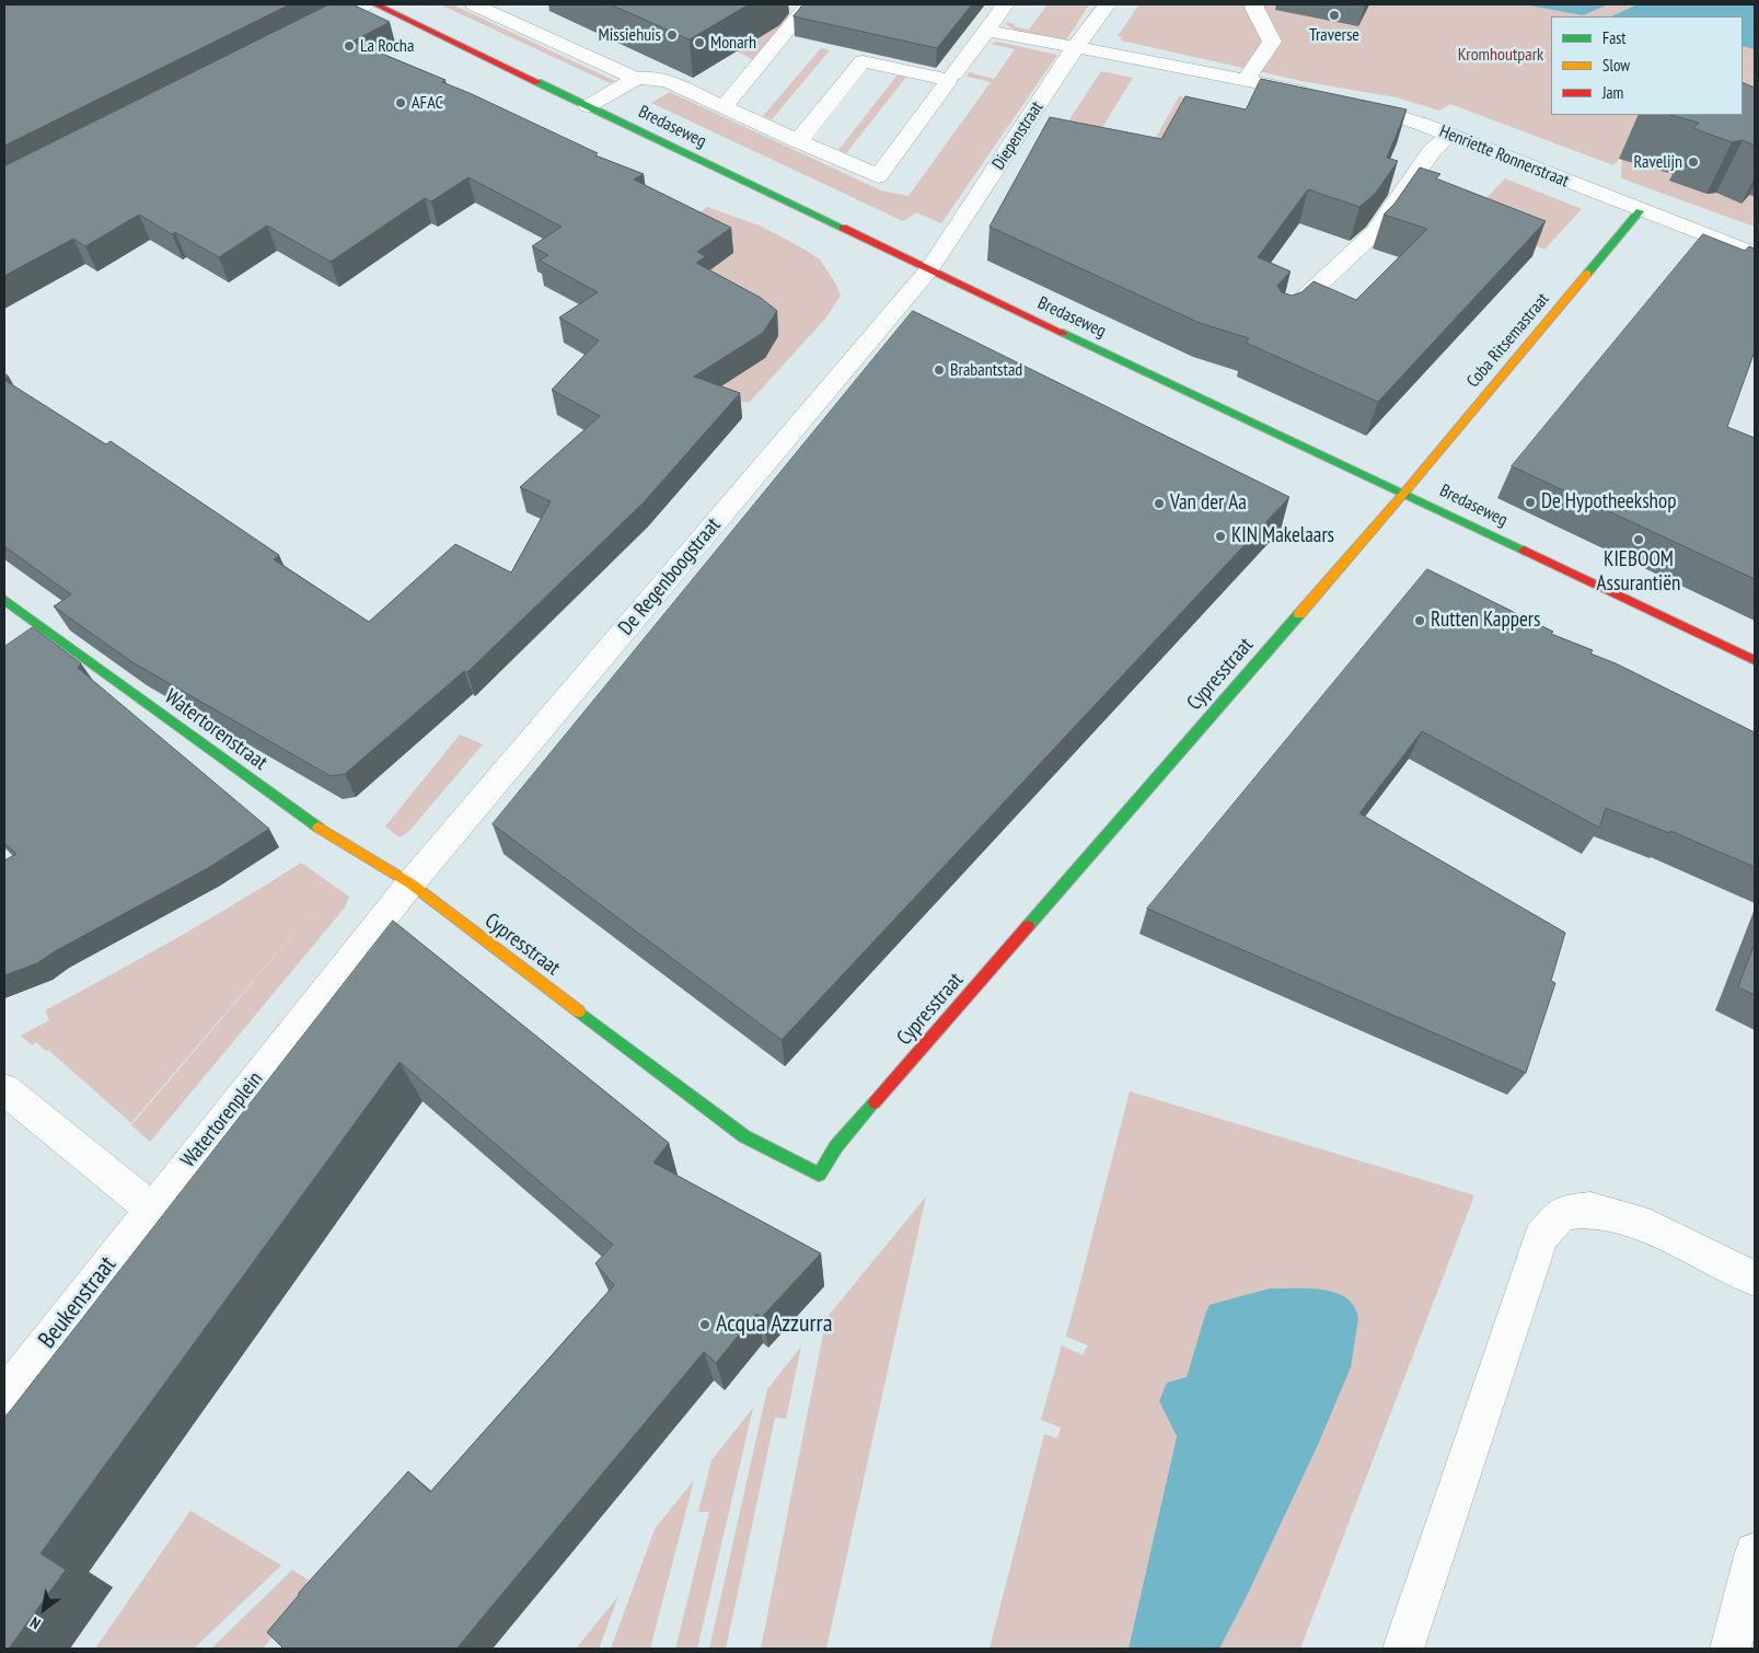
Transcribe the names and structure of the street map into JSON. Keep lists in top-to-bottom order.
{
  "streets": {
    "street": [
      "Bredaseweg",
      "Diepenstraat",
      "Henriette Ronnerstraat",
      "Coba Ritsemastraat",
      "De Regenboogstraat",
      "Cypresstraat",
      "Watertorenstraat",
      "Watertorenplein",
      "Beukenstraat"
    ]
  },
  "crossings": [
    ["Bredaseweg", "Diepenstraat"],
    ["Bredaseweg", "Coba Ritsemastraat"],
    ["Bredaseweg", "De Regenboogstraat"],
    ["Bredaseweg", "Cypresstraat"],
    ["Diepenstraat", "De Regenboogstraat"],
    ["Henriette Ronnerstraat", "Coba Ritsemastraat"],
    ["Coba Ritsemastraat", "Cypresstraat"],
    ["De Regenboogstraat", "Cypresstraat"],
    ["De Regenboogstraat", "Watertorenstraat"],
    ["De Regenboogstraat", "Watertorenplein"],
    ["Cypresstraat", "Watertorenstraat"],
    ["Cypresstraat", "Watertorenplein"],
    ["Watertorenstraat", "Watertorenplein"],
    ["Watertorenplein", "Beukenstraat"]
  ],
  "parks": ["Kromhoutpark"],
  "places": [
    "Traverse",
    "Missiehuis",
    "Monarh",
    "La Rocha",
    "AFAC",
    "Ravelijn",
    "Brabantstad",
    "De Hypotheekshop",
    "Van der Aa",
    "KIN Makelaars",
    "KIEBOOM Assurantiën",
    "Rutten Kappers",
    "Acqua Azzurra"
  ],
  "legend": ["Fast", "Slow", "Jam"],
  "north": "bottom left"
}
